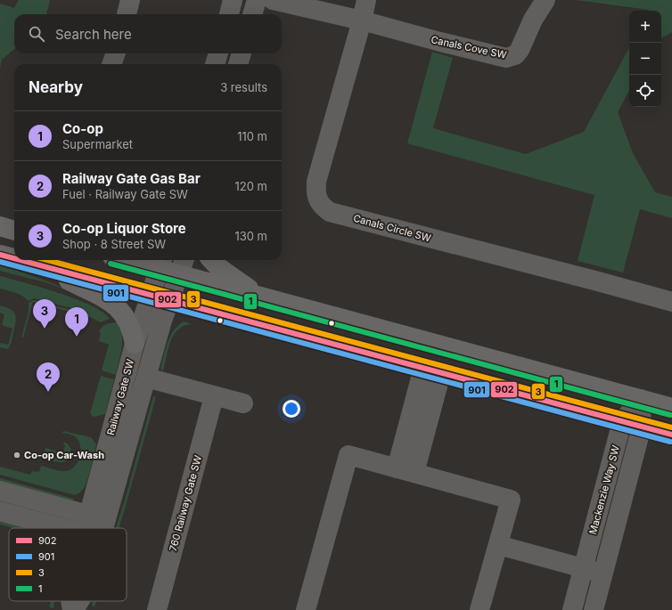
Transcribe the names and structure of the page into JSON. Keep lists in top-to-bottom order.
{
  "streets": {
    "street": [
      "Canals Cove SW",
      "Canals Circle SW",
      "Railway Gate SW",
      "Mackenzie Way SW",
      "760 Railway Gate SW"
    ]
  },
  "crossings": [
    ["Canals Cove SW", "Canals Circle SW"]
  ],
  "places": ["Co-op Car-Wash"],
  "lines": [
    "transit line 902",
    "transit line 3",
    "transit line 901",
    "transit line 1"
  ],
  "legend": [
    "902",
    "901",
    "3",
    "1"
  ],
  "page": {
    "map_buttons": ["+", "−"],
    "search": "Search here",
    "heading": ["Nearby", "3 results"],
    "list": [
      {
        "mark": "1",
        "name": "Co-op",
        "note": "Supermarket",
        "value": "110 m"
      },
      {
        "mark": "2",
        "name": "Railway Gate Gas Bar",
        "note": "Fuel · Railway Gate SW",
        "value": "120 m"
      },
      {
        "mark": "3",
        "name": "Co-op Liquor Store",
        "note": "Shop · 8 Street SW",
        "value": "130 m"
      }
    ],
    "pins": ["3", "1", "2"]
  }
}
